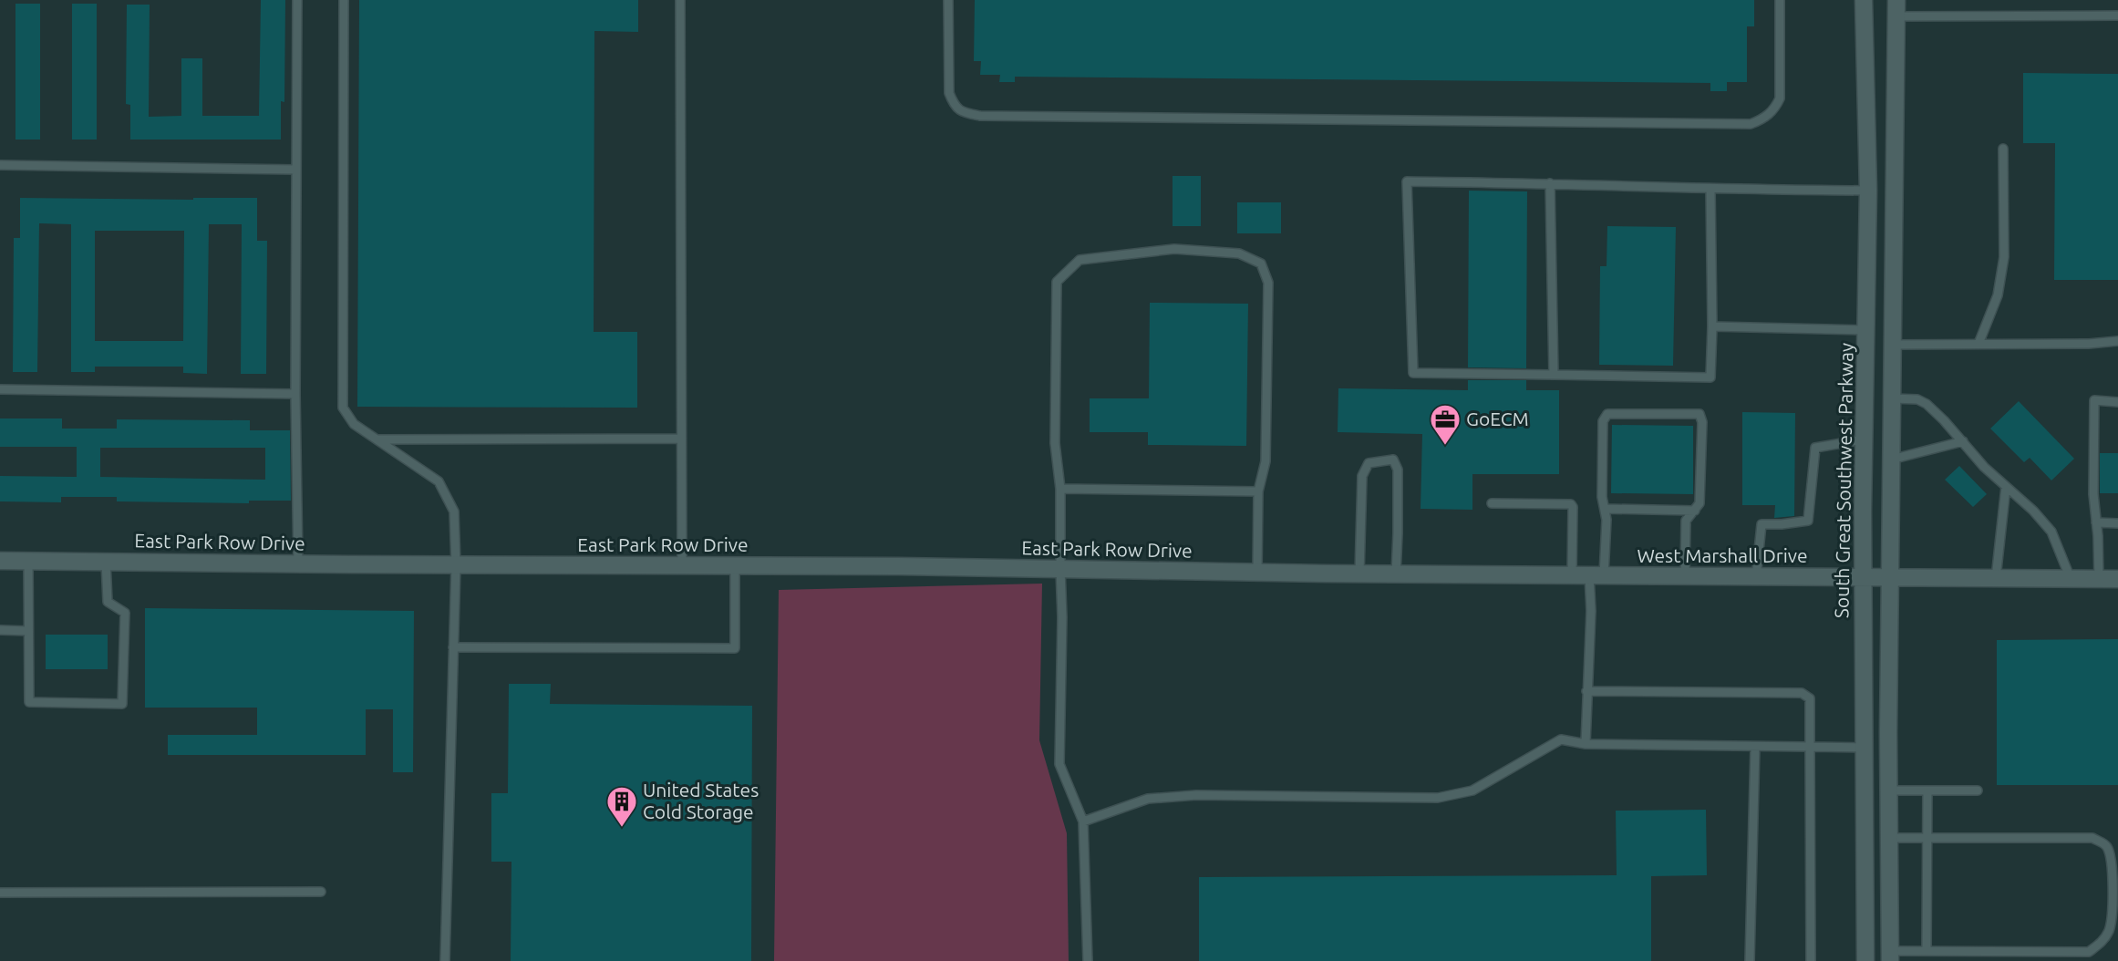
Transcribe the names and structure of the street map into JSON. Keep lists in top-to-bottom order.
{
  "streets": {
    "main road": ["South Great Southwest Parkway", "East Park Row Drive", "West Marshall Drive"]
  },
  "crossings": [
    ["South Great Southwest Parkway", "West Marshall Drive"],
    ["East Park Row Drive", "West Marshall Drive"]
  ],
  "places": {
    "office": ["GoECM"],
    "building": ["United States Cold Storage"]
  }
}
